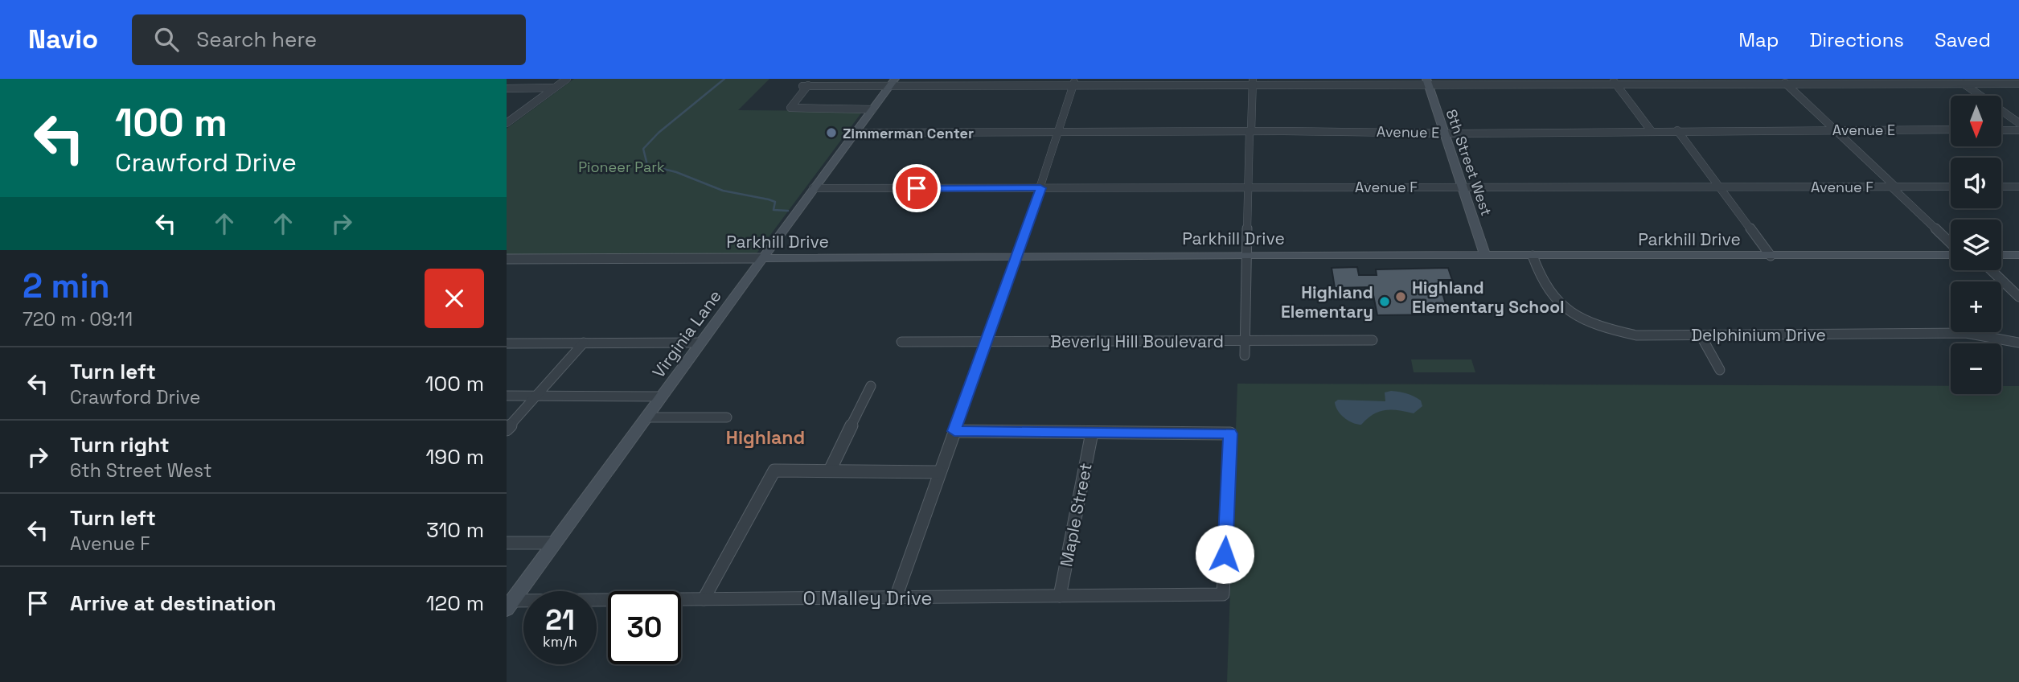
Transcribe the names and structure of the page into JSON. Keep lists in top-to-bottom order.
{
  "streets": {
    "street": [
      "Avenue E",
      "8th Street West",
      "Avenue F",
      "Parkhill Drive",
      "Virginia Lane",
      "Delphinium Drive",
      "Beverly Hill Boulevard",
      "Maple Street",
      "O Malley Drive"
    ]
  },
  "crossings": [
    ["Avenue E", "8th Street West"],
    ["Avenue E", "Virginia Lane"],
    ["8th Street West", "Avenue F"],
    ["8th Street West", "Parkhill Drive"],
    ["Avenue F", "Virginia Lane"],
    ["Parkhill Drive", "Virginia Lane"],
    ["Parkhill Drive", "Delphinium Drive"],
    ["Virginia Lane", "O Malley Drive"],
    ["Maple Street", "O Malley Drive"]
  ],
  "districts": ["Highland"],
  "parks": ["Pioneer Park"],
  "places": ["Zimmerman Center", "Highland Elementary School", "Highland Elementary"],
  "north": "bottom",
  "page": {
    "header": "Navio",
    "search": "Search here",
    "nav": ["Map", "Directions", "Saved"],
    "turn": ["100 m", "Crawford Drive"],
    "map_buttons": ["+", "−"],
    "heading": ["2 min", "720 m · 09:11"],
    "list": [
      {
        "name": "Turn left",
        "note": "Crawford Drive",
        "value": "100 m"
      },
      {
        "name": "Turn right",
        "note": "6th Street West",
        "value": "190 m"
      },
      {
        "name": "Turn left",
        "note": "Avenue F",
        "value": "310 m"
      },
      {
        "name": "Arrive at destination",
        "value": "120 m"
      }
    ],
    "speed": "21 km/h",
    "limit": "30"
  }
}
